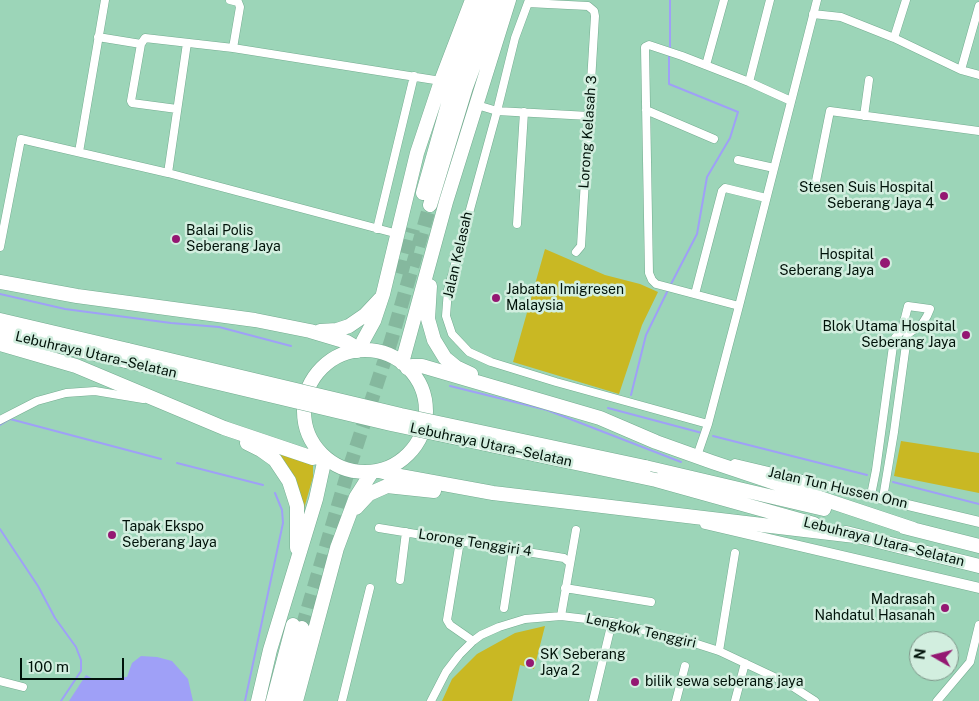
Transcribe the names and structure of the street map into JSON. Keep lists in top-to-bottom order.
{
  "streets": {
    "highway": ["Lebuhraya Utara–Selatan"],
    "main road": ["Jalan Tun Hussen Onn"],
    "street": [
      "Lorong Kelasah 3",
      "Jalan Kelasah",
      "Lorong Tenggiri 4",
      "Lengkok Tenggiri"
    ]
  },
  "crossings": [
    ["Lorong Kelasah 3", "Jalan Kelasah"]
  ],
  "places": [
    "Stesen Suis Hospital Seberang Jaya 4",
    "Balai Polis Seberang Jaya",
    "Hospital Seberang Jaya",
    "Jabatan Imigresen Malaysia",
    "Blok Utama Hospital Seberang Jaya",
    "Tapak Ekspo Seberang Jaya",
    "Madrasah Nahdatul Hasanah",
    "SK Seberang Jaya 2",
    "bilik sewa seberang jaya"
  ],
  "scale_bar": "100 m",
  "north": "left"
}
